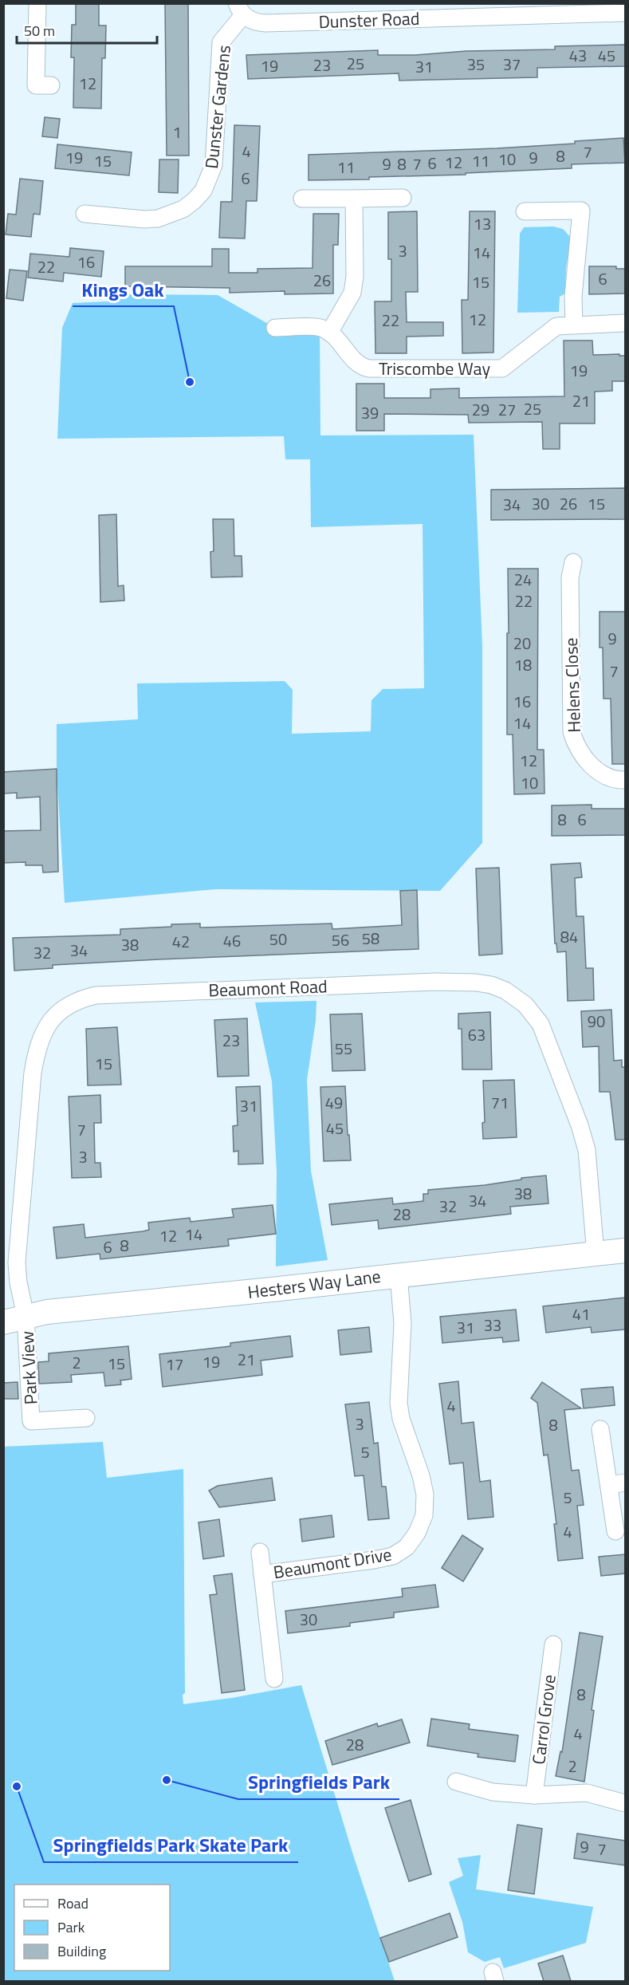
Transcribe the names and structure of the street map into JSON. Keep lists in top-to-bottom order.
{
  "streets": {
    "street": [
      "Dunster Road",
      "Dunster Gardens",
      "Triscombe Way",
      "Helens Close",
      "Beaumont Road",
      "Hesters Way Lane",
      "Park View",
      "Beaumont Drive",
      "Carrol Grove"
    ]
  },
  "crossings": [
    ["Dunster Road", "Dunster Gardens"],
    ["Beaumont Road", "Hesters Way Lane"],
    ["Beaumont Road", "Park View"],
    ["Hesters Way Lane", "Park View"],
    ["Hesters Way Lane", "Beaumont Drive"]
  ],
  "places": ["Kings Oak", "Springfields Park", "Springfields Park Skate Park"],
  "house_numbers": [
    "43",
    "45",
    "25",
    "35",
    "37",
    "23",
    "19",
    "31",
    "12",
    "1",
    "4",
    "7",
    "8",
    "19",
    "9",
    "10",
    "15",
    "11",
    "12",
    "6",
    "9",
    "8",
    "7",
    "11",
    "6",
    "13",
    "3",
    "14",
    "16",
    "22",
    "6",
    "26",
    "15",
    "12",
    "22",
    "19",
    "21",
    "25",
    "29",
    "27",
    "39",
    "30",
    "26",
    "15",
    "34",
    "24",
    "22",
    "9",
    "20",
    "18",
    "7",
    "16",
    "14",
    "12",
    "10",
    "8",
    "6",
    "84",
    "58",
    "50",
    "56",
    "46",
    "42",
    "38",
    "34",
    "32",
    "90",
    "63",
    "23",
    "55",
    "15",
    "49",
    "71",
    "31",
    "45",
    "7",
    "3",
    "38",
    "34",
    "32",
    "28",
    "14",
    "12",
    "8",
    "6",
    "41",
    "33",
    "31",
    "21",
    "19",
    "2",
    "15",
    "17",
    "4",
    "3",
    "8",
    "5",
    "5",
    "4",
    "30",
    "8",
    "4",
    "28",
    "2",
    "9",
    "7"
  ],
  "legend": ["Road", "Park", "Building"],
  "scale_bar": "50 m"
}
